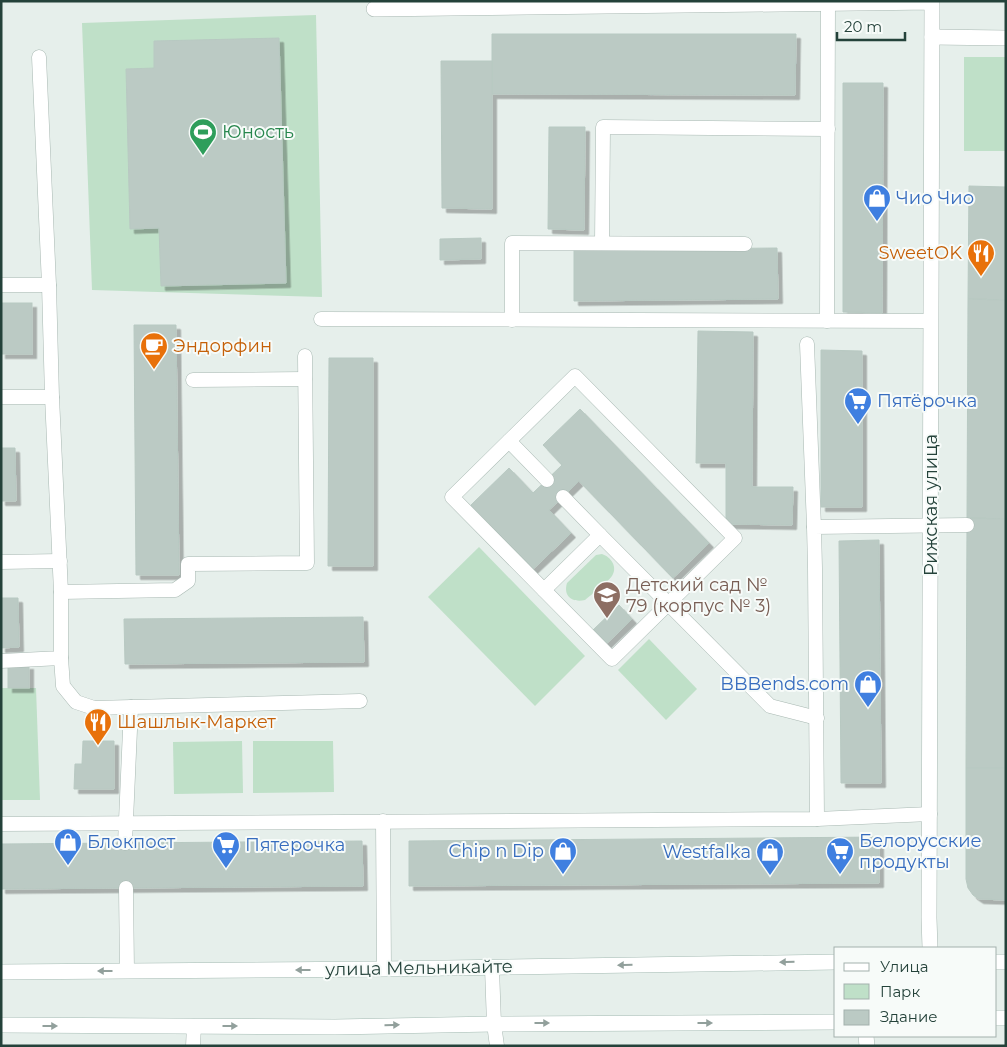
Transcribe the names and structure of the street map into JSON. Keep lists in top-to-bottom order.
{
  "streets": {
    "main road": ["Рижская улица", "улица Мельникайте"]
  },
  "places": {
    "sports": ["Юность"],
    "shop": [
      "Чио Чио",
      "BBBends.com",
      "Блокпост",
      "Chip n Dip",
      "Westfalka"
    ],
    "restaurant": ["SweetOK", "Шашлык-Маркет"],
    "cafe": ["Эндорфин"],
    "supermarket": ["Пятёрочка", "Пятерочка", "Белорусские продукты"],
    "school or university": ["Детский сад № 79 (корпус № 3)"]
  },
  "legend": ["Улица", "Парк", "Здание"],
  "scale_bar": "20 m"
}
